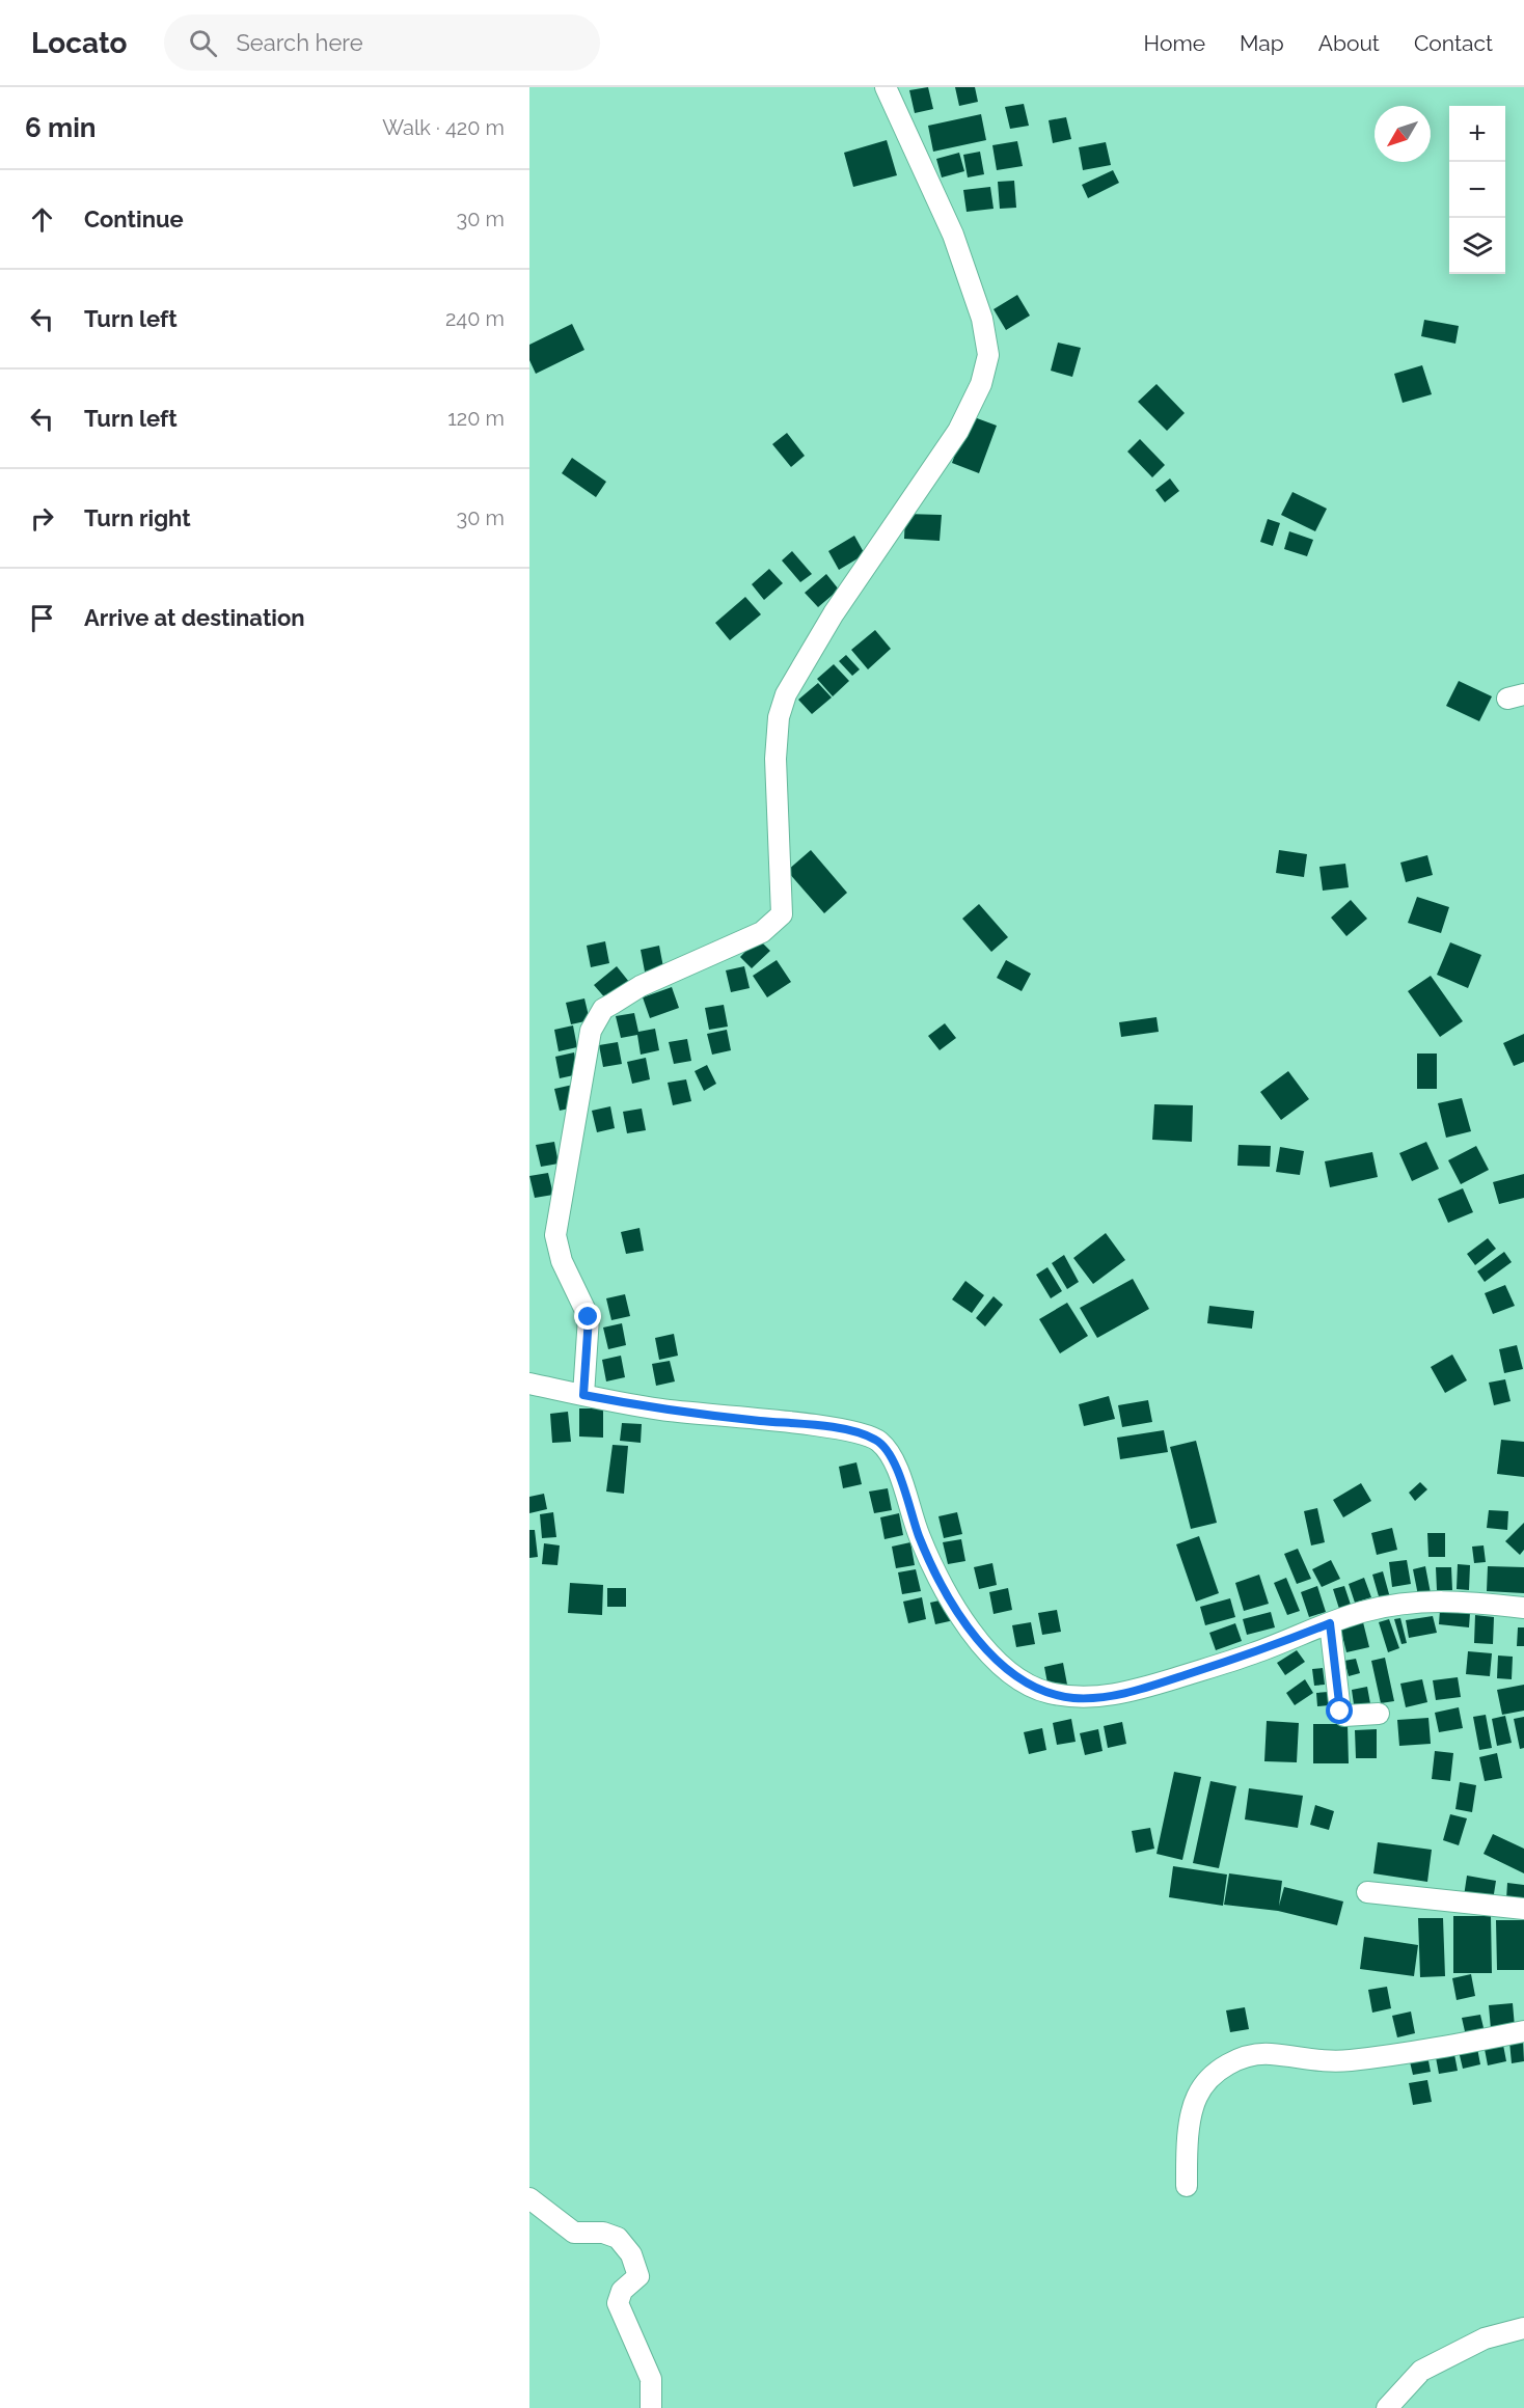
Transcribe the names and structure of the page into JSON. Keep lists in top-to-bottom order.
{
  "north": "bottom left",
  "page": {
    "header": "Locato",
    "search": "Search here",
    "nav": [
      "Home",
      "Map",
      "About",
      "Contact"
    ],
    "heading": ["6 min", "Walk · 420 m"],
    "map_buttons": ["+", "−"],
    "list": [
      ["Continue", "30 m"],
      ["Turn left", "240 m"],
      ["Turn left", "120 m"],
      ["Turn right", "30 m"],
      "Arrive at destination"
    ]
  }
}
